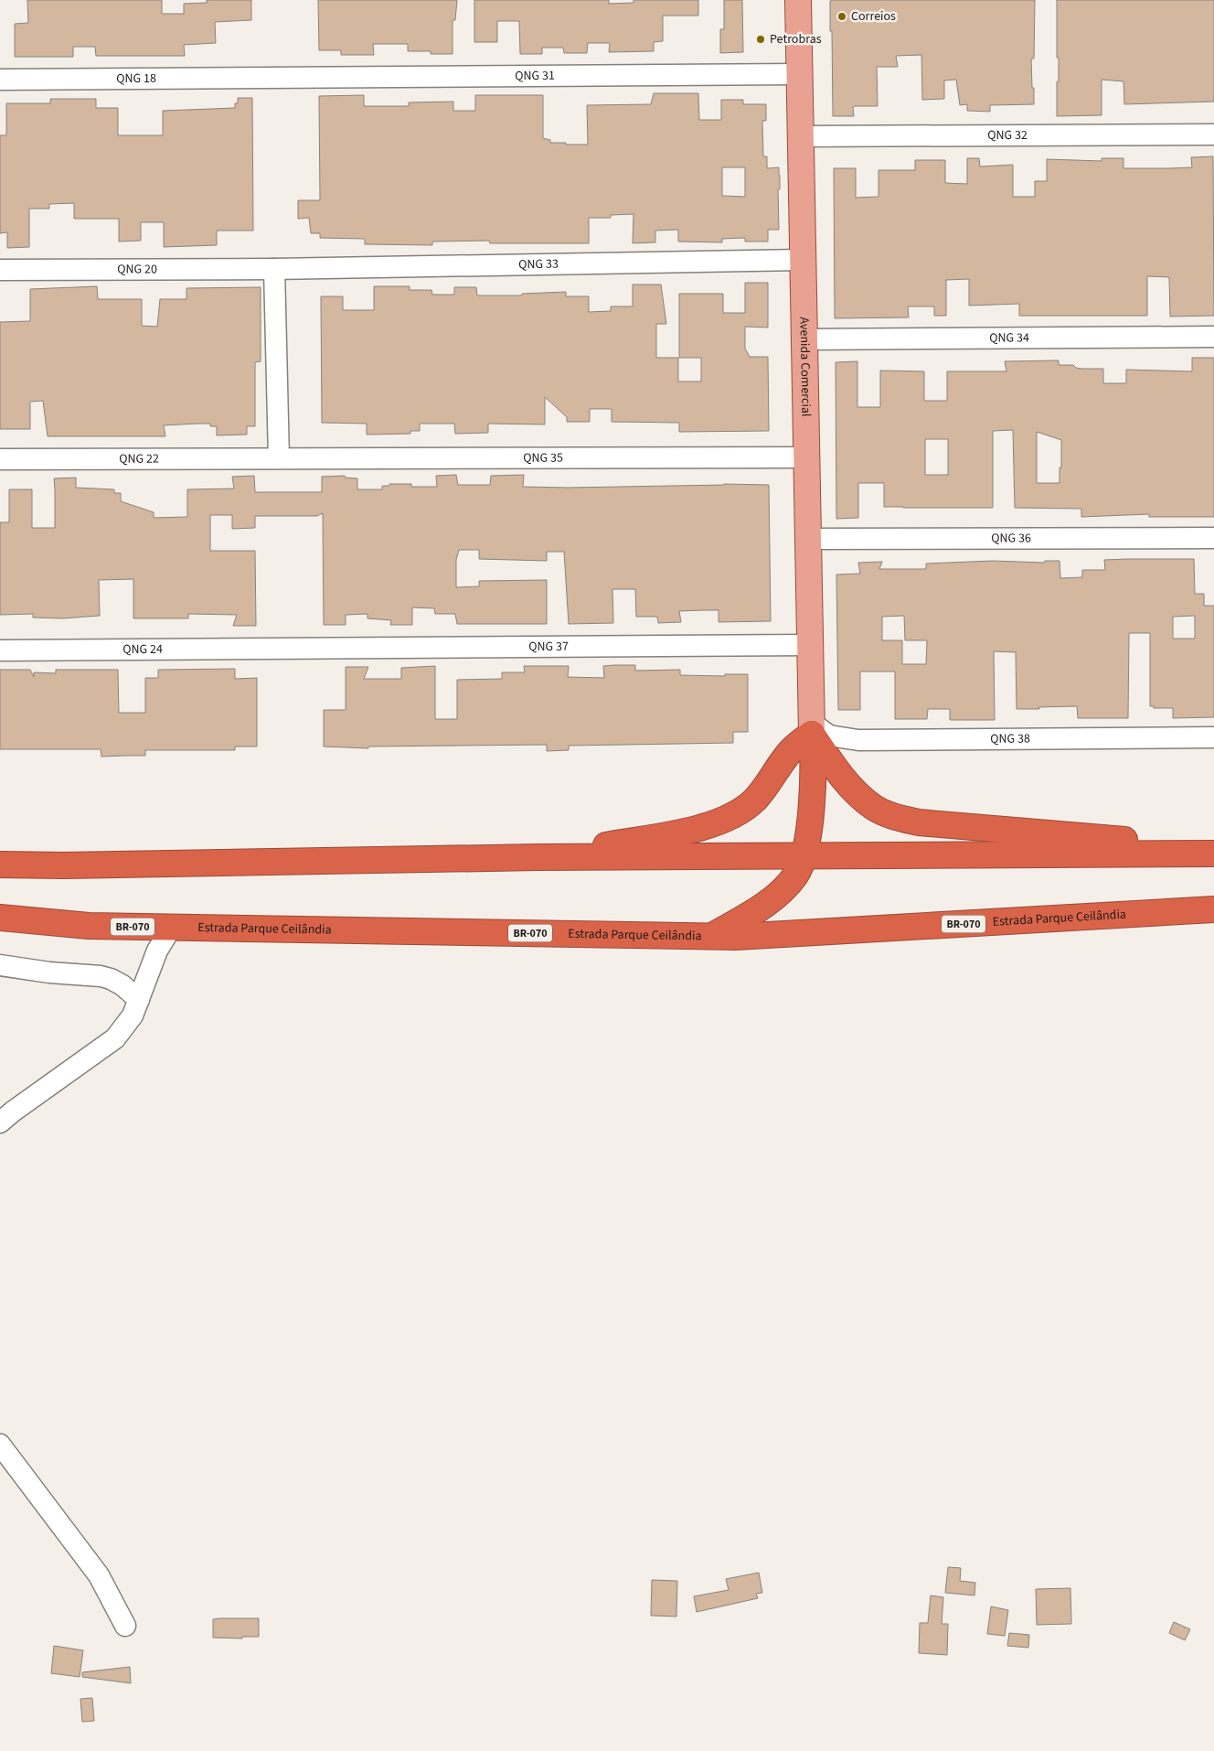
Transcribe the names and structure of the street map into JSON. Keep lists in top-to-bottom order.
{
  "streets": {
    "highway": ["Estrada Parque Ceilândia", "BR-070"],
    "main road": ["Avenida Comercial"],
    "street": [
      "QNG 31",
      "QNG 18",
      "QNG 32",
      "QNG 33",
      "QNG 20",
      "QNG 34",
      "QNG 35",
      "QNG 22",
      "QNG 36",
      "QNG 37",
      "QNG 24",
      "QNG 38"
    ]
  },
  "crossings": [
    ["QNG 31", "QNG 18"],
    ["QNG 31", "Avenida Comercial"],
    ["QNG 32", "Avenida Comercial"],
    ["QNG 33", "QNG 20"],
    ["QNG 33", "Avenida Comercial"],
    ["QNG 34", "Avenida Comercial"],
    ["Avenida Comercial", "QNG 35"],
    ["Avenida Comercial", "QNG 36"],
    ["Avenida Comercial", "QNG 37"],
    ["Avenida Comercial", "QNG 38"],
    ["QNG 35", "QNG 22"],
    ["QNG 37", "QNG 24"]
  ],
  "places": ["Correios", "Petrobras"]
}
